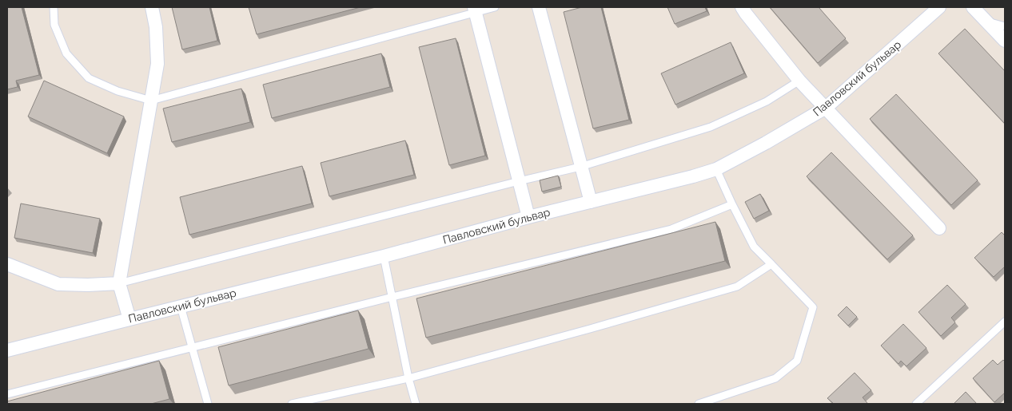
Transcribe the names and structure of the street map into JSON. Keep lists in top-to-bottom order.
{
  "streets": {
    "street": ["Павловский бульвар"]
  }
}
